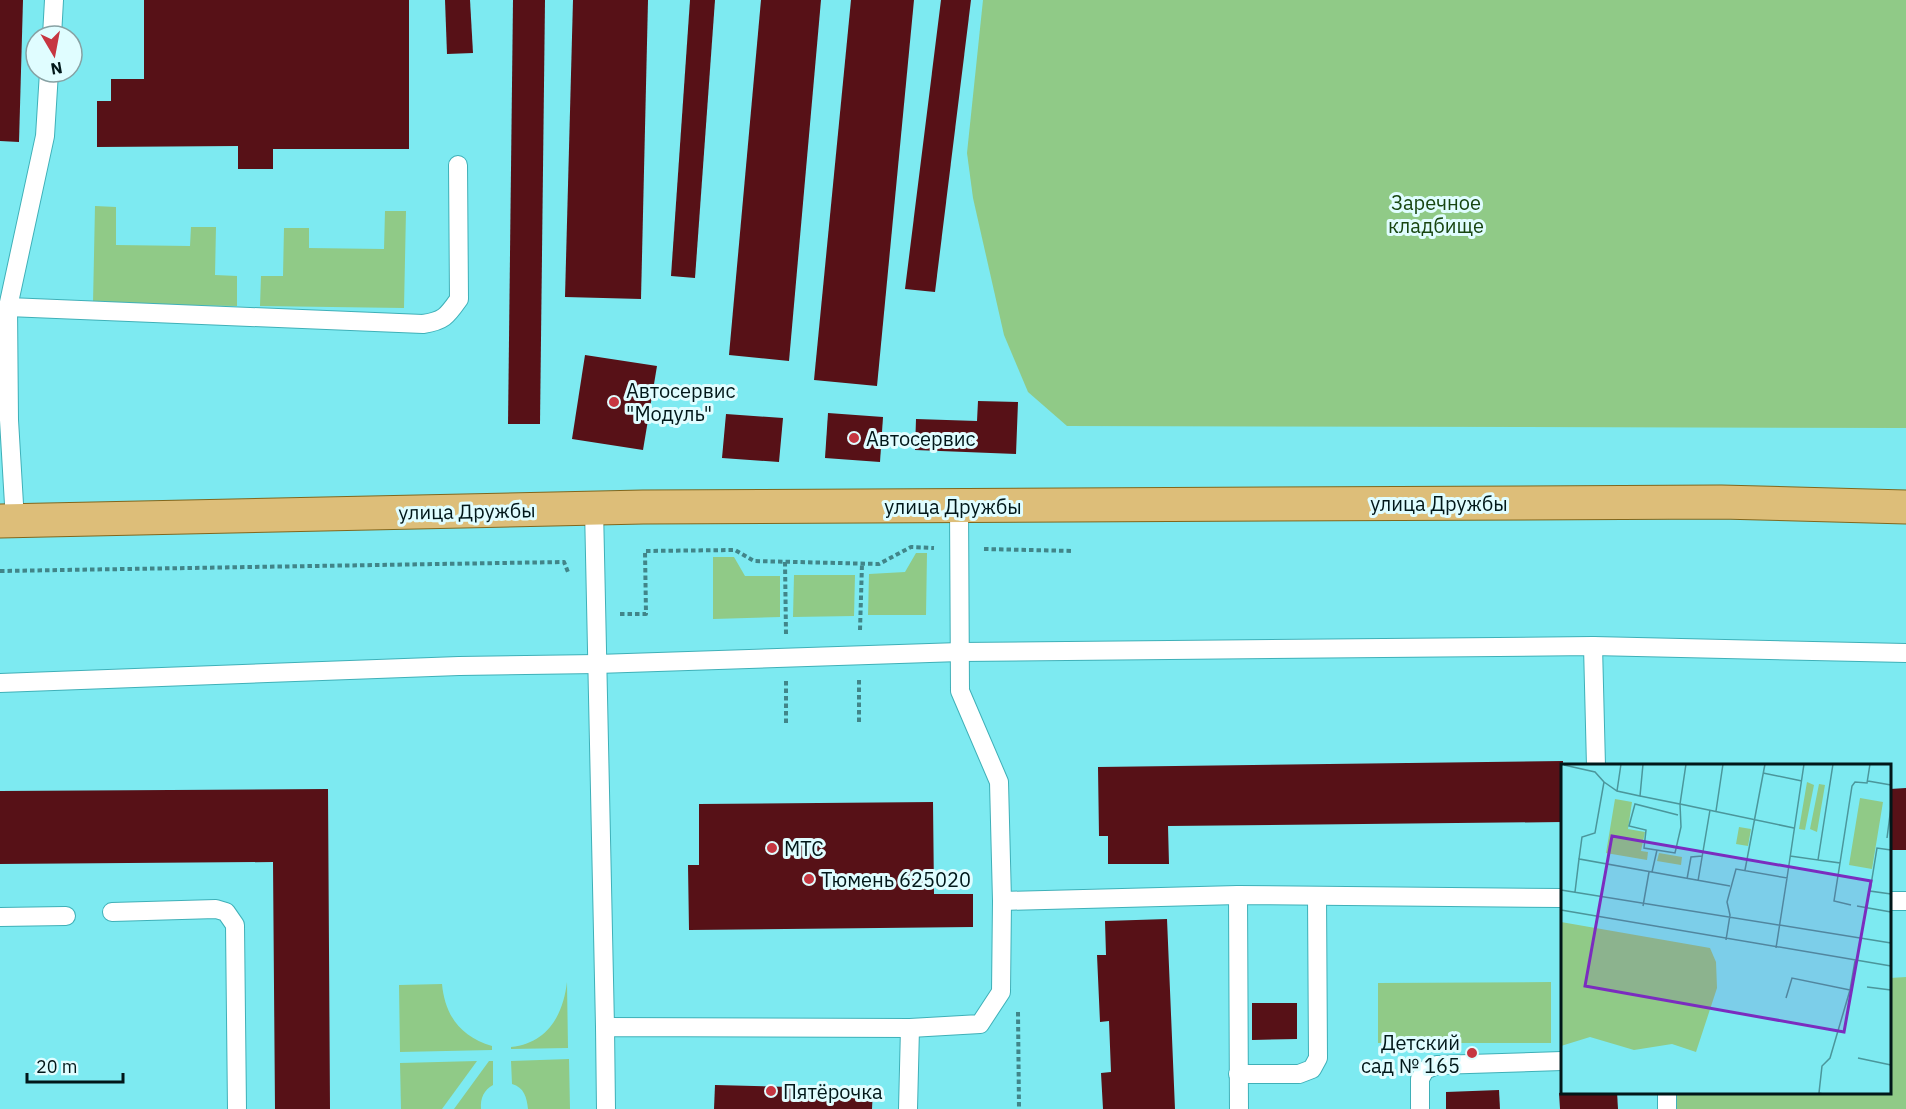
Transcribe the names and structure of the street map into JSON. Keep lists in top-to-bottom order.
{
  "streets": {
    "main road": ["улица Дружбы"]
  },
  "parks": ["Заречное кладбище"],
  "places": [
    "Автосервис \"Модуль\"",
    "Автосервис",
    "МТС",
    "Тюмень 625020",
    "Детский сад № 165",
    "Пятёрочка"
  ],
  "scale_bar": "20 m",
  "north": "bottom"
}
